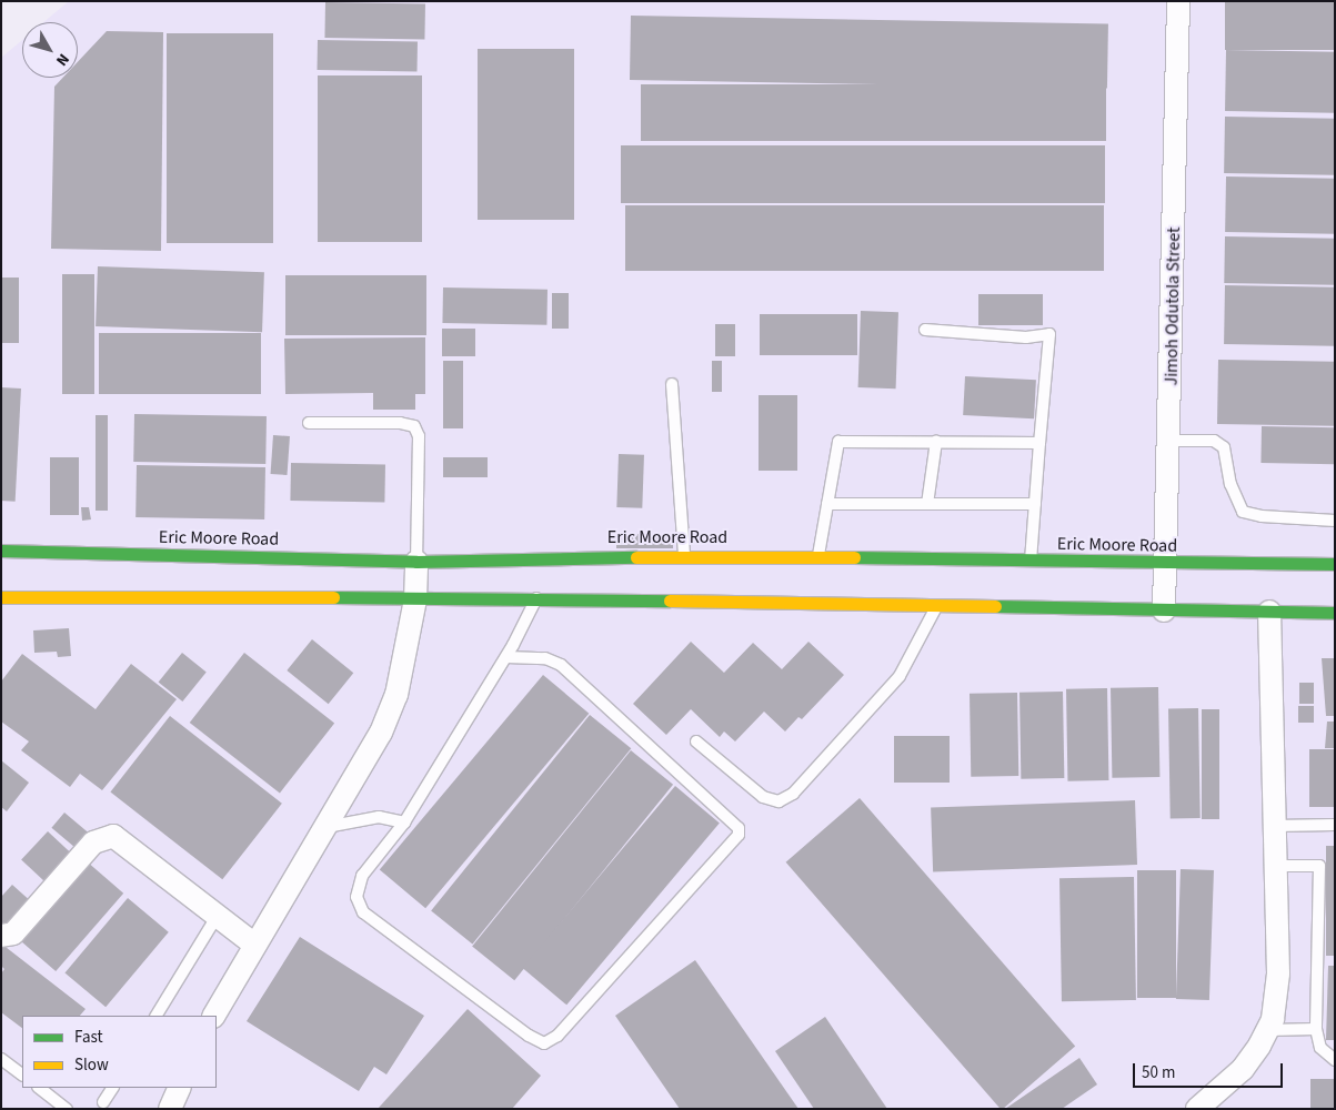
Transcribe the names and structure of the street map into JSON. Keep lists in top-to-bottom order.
{
  "streets": {
    "street": ["Jimoh Odutola Street", "Eric Moore Road"]
  },
  "crossings": [
    ["Jimoh Odutola Street", "Eric Moore Road"]
  ],
  "legend": ["Fast", "Slow"],
  "scale_bar": "50 m",
  "north": "bottom right"
}
